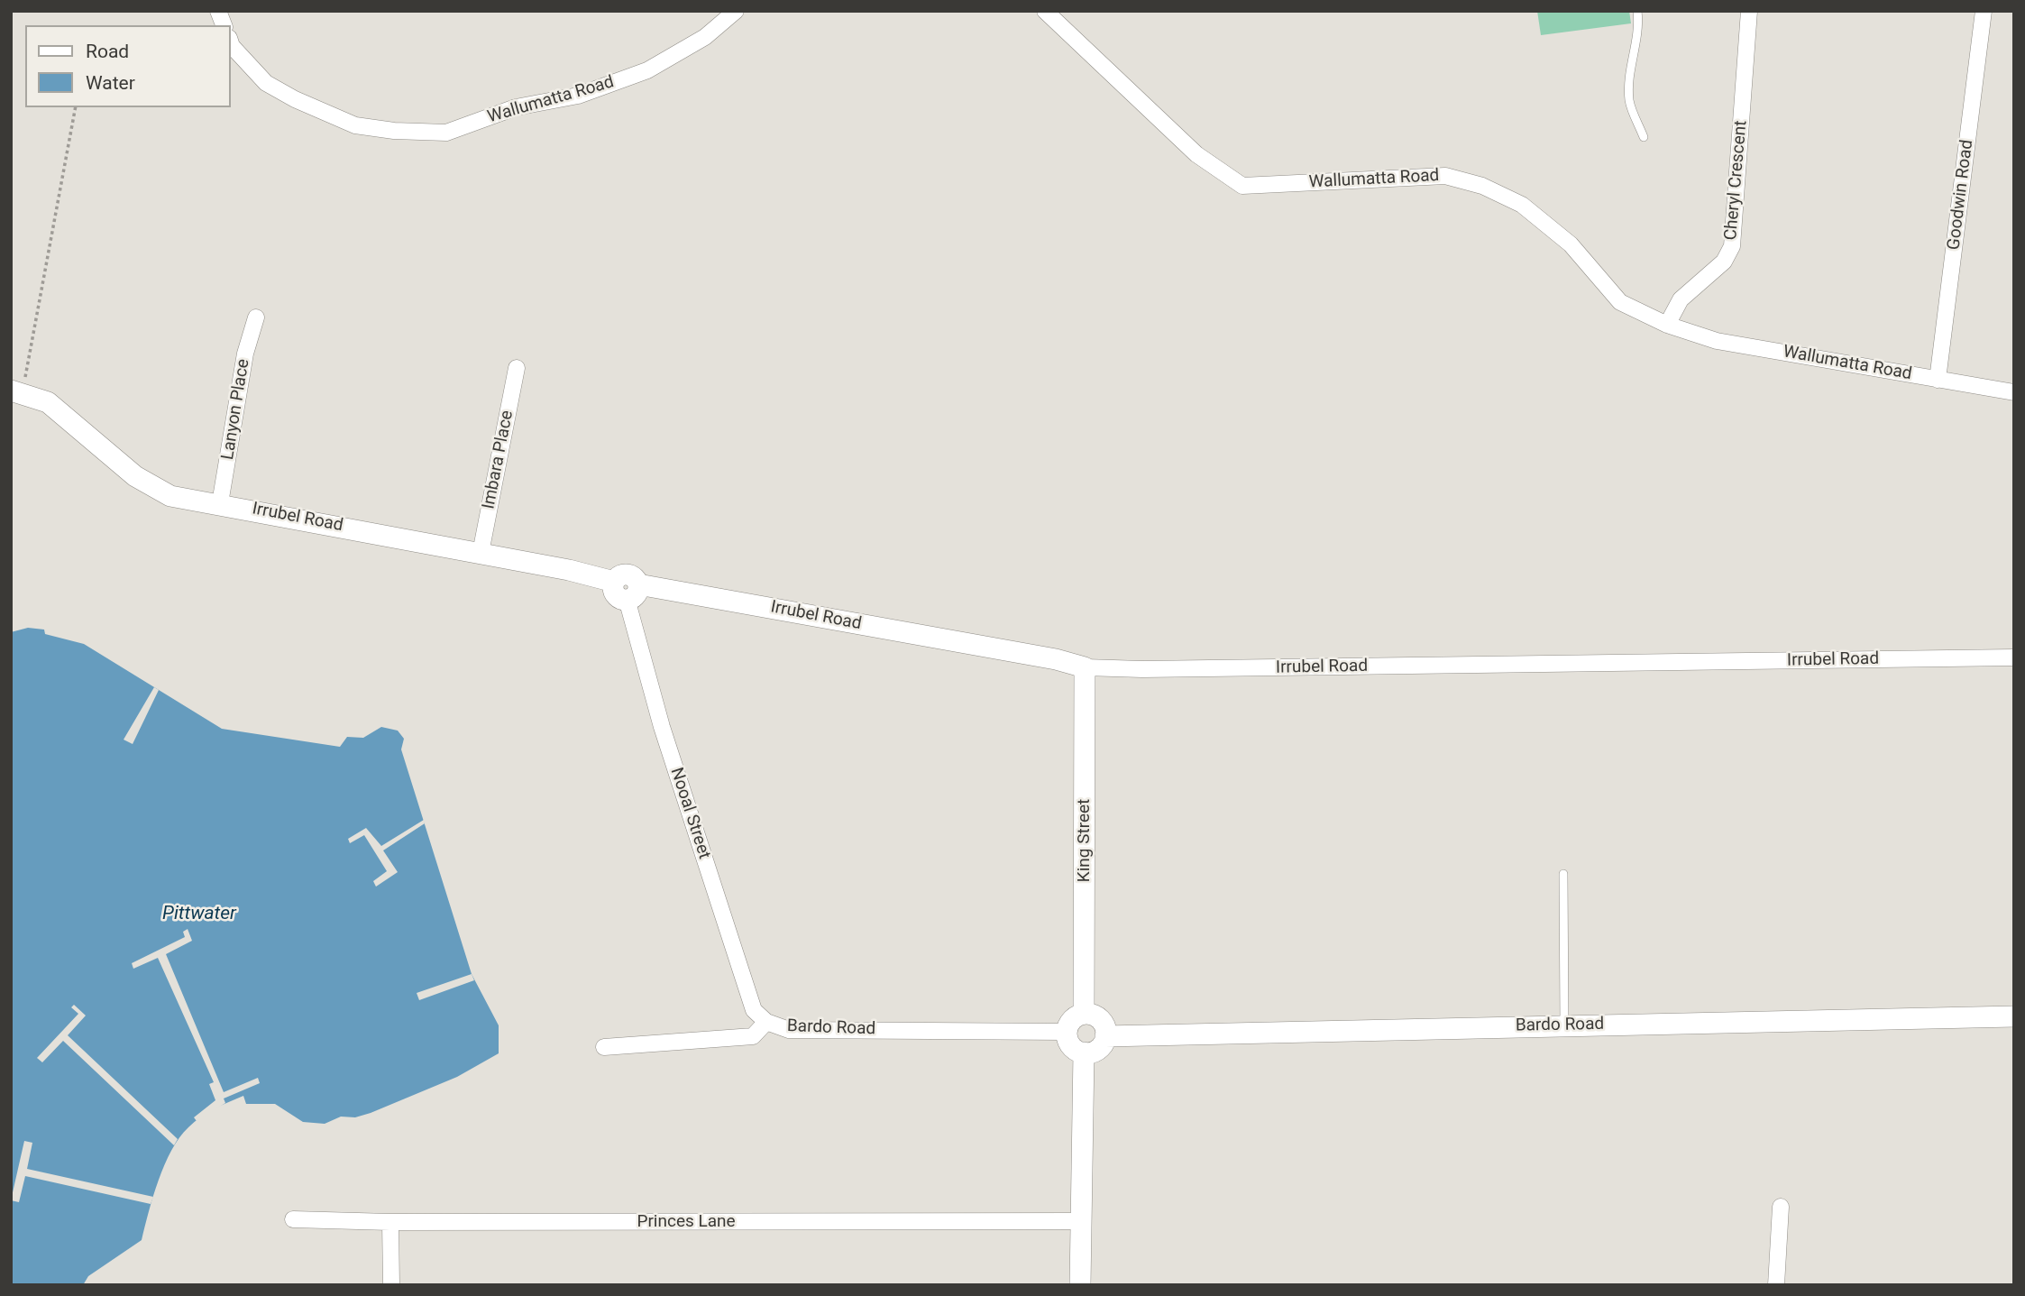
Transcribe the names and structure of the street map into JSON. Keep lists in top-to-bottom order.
{
  "streets": {
    "street": [
      "Wallumatta Road",
      "Cheryl Crescent",
      "Goodwin Road",
      "Lanyon Place",
      "Imbara Place",
      "Irrubel Road",
      "Nooal Street",
      "King Street",
      "Bardo Road",
      "Princes Lane"
    ]
  },
  "crossings": [
    ["Wallumatta Road", "Cheryl Crescent"],
    ["Wallumatta Road", "Goodwin Road"],
    ["Lanyon Place", "Irrubel Road"],
    ["Imbara Place", "Irrubel Road"],
    ["Irrubel Road", "Nooal Street"],
    ["Irrubel Road", "King Street"],
    ["Nooal Street", "Bardo Road"],
    ["King Street", "Bardo Road"]
  ],
  "water": ["Pittwater"],
  "legend": ["Road", "Water"]
}
